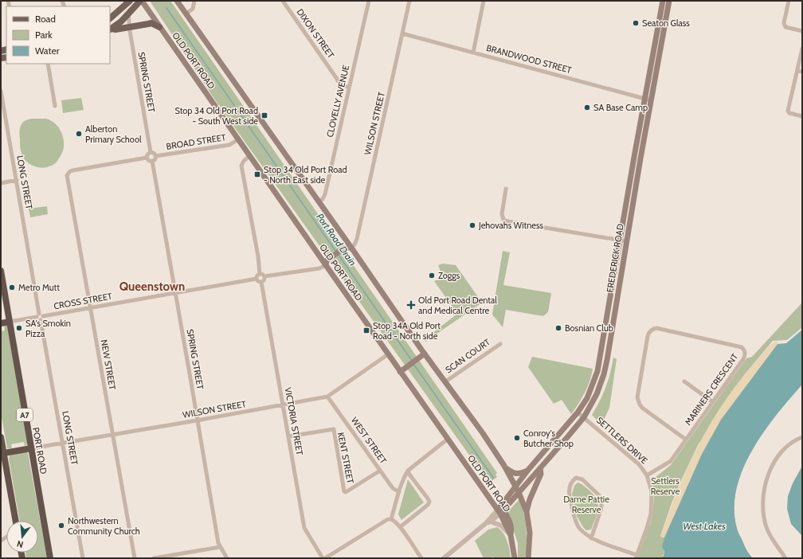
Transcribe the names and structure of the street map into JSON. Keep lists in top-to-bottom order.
{
  "streets": {
    "highway": ["A7", "PORT ROAD"],
    "main road": ["OLD PORT ROAD", "FREDERICK ROAD"],
    "street": [
      "DIXON STREET",
      "BRANDWOOD STREET",
      "SPRING STREET",
      "CLOVELLY AVENUE",
      "WILSON STREET",
      "BROAD STREET",
      "LONG STREET",
      "CROSS STREET",
      "SCAN COURT",
      "NEW STREET",
      "MARINERS CRESCENT",
      "VICTORIA STREET",
      "WEST STREET",
      "SETTLERS DRIVE",
      "KENT STREET"
    ]
  },
  "crossings": [
    ["DIXON STREET", "CLOVELLY AVENUE"],
    ["BRANDWOOD STREET", "WILSON STREET"],
    ["BRANDWOOD STREET", "FREDERICK ROAD"],
    ["OLD PORT ROAD", "CLOVELLY AVENUE"],
    ["OLD PORT ROAD", "WILSON STREET"],
    ["OLD PORT ROAD", "BROAD STREET"],
    ["OLD PORT ROAD", "FREDERICK ROAD"],
    ["OLD PORT ROAD", "SCAN COURT"],
    ["SPRING STREET", "WILSON STREET"],
    ["SPRING STREET", "BROAD STREET"],
    ["SPRING STREET", "CROSS STREET"],
    ["SPRING STREET", "NEW STREET"],
    ["WILSON STREET", "LONG STREET"],
    ["WILSON STREET", "NEW STREET"],
    ["WILSON STREET", "VICTORIA STREET"],
    ["WILSON STREET", "WEST STREET"],
    ["WILSON STREET", "PORT ROAD"],
    ["BROAD STREET", "NEW STREET"],
    ["LONG STREET", "CROSS STREET"],
    ["FREDERICK ROAD", "SETTLERS DRIVE"],
    ["CROSS STREET", "NEW STREET"],
    ["CROSS STREET", "VICTORIA STREET"],
    ["CROSS STREET", "PORT ROAD"],
    ["MARINERS CRESCENT", "SETTLERS DRIVE"],
    ["VICTORIA STREET", "KENT STREET"],
    ["WEST STREET", "KENT STREET"]
  ],
  "districts": ["Queenstown"],
  "water": ["Port Road Drain", "West Lakes"],
  "parks": ["Settlers Reserve", "Dame Pattie Reserve"],
  "places": {
    "other": [
      "Seaton Glass",
      "SA Base Camp",
      "Alberton Primary School",
      "Jehovahs Witness",
      "Zoggs",
      "Metro Mutt",
      "SA's Smokin Pizza",
      "Bosnian Club",
      "Conroy's Butcher Shop",
      "Northwestern Community Church"
    ],
    "transit": ["Stop 34 Old Port Road - South West side", "Stop 34 Old Port Road - North East side", "Stop 34A Old Port Road - North side"],
    "health": ["Old Port Road Dental and Medical Centre"]
  },
  "legend": ["Road", "Park", "Water"],
  "north": "bottom"
}
